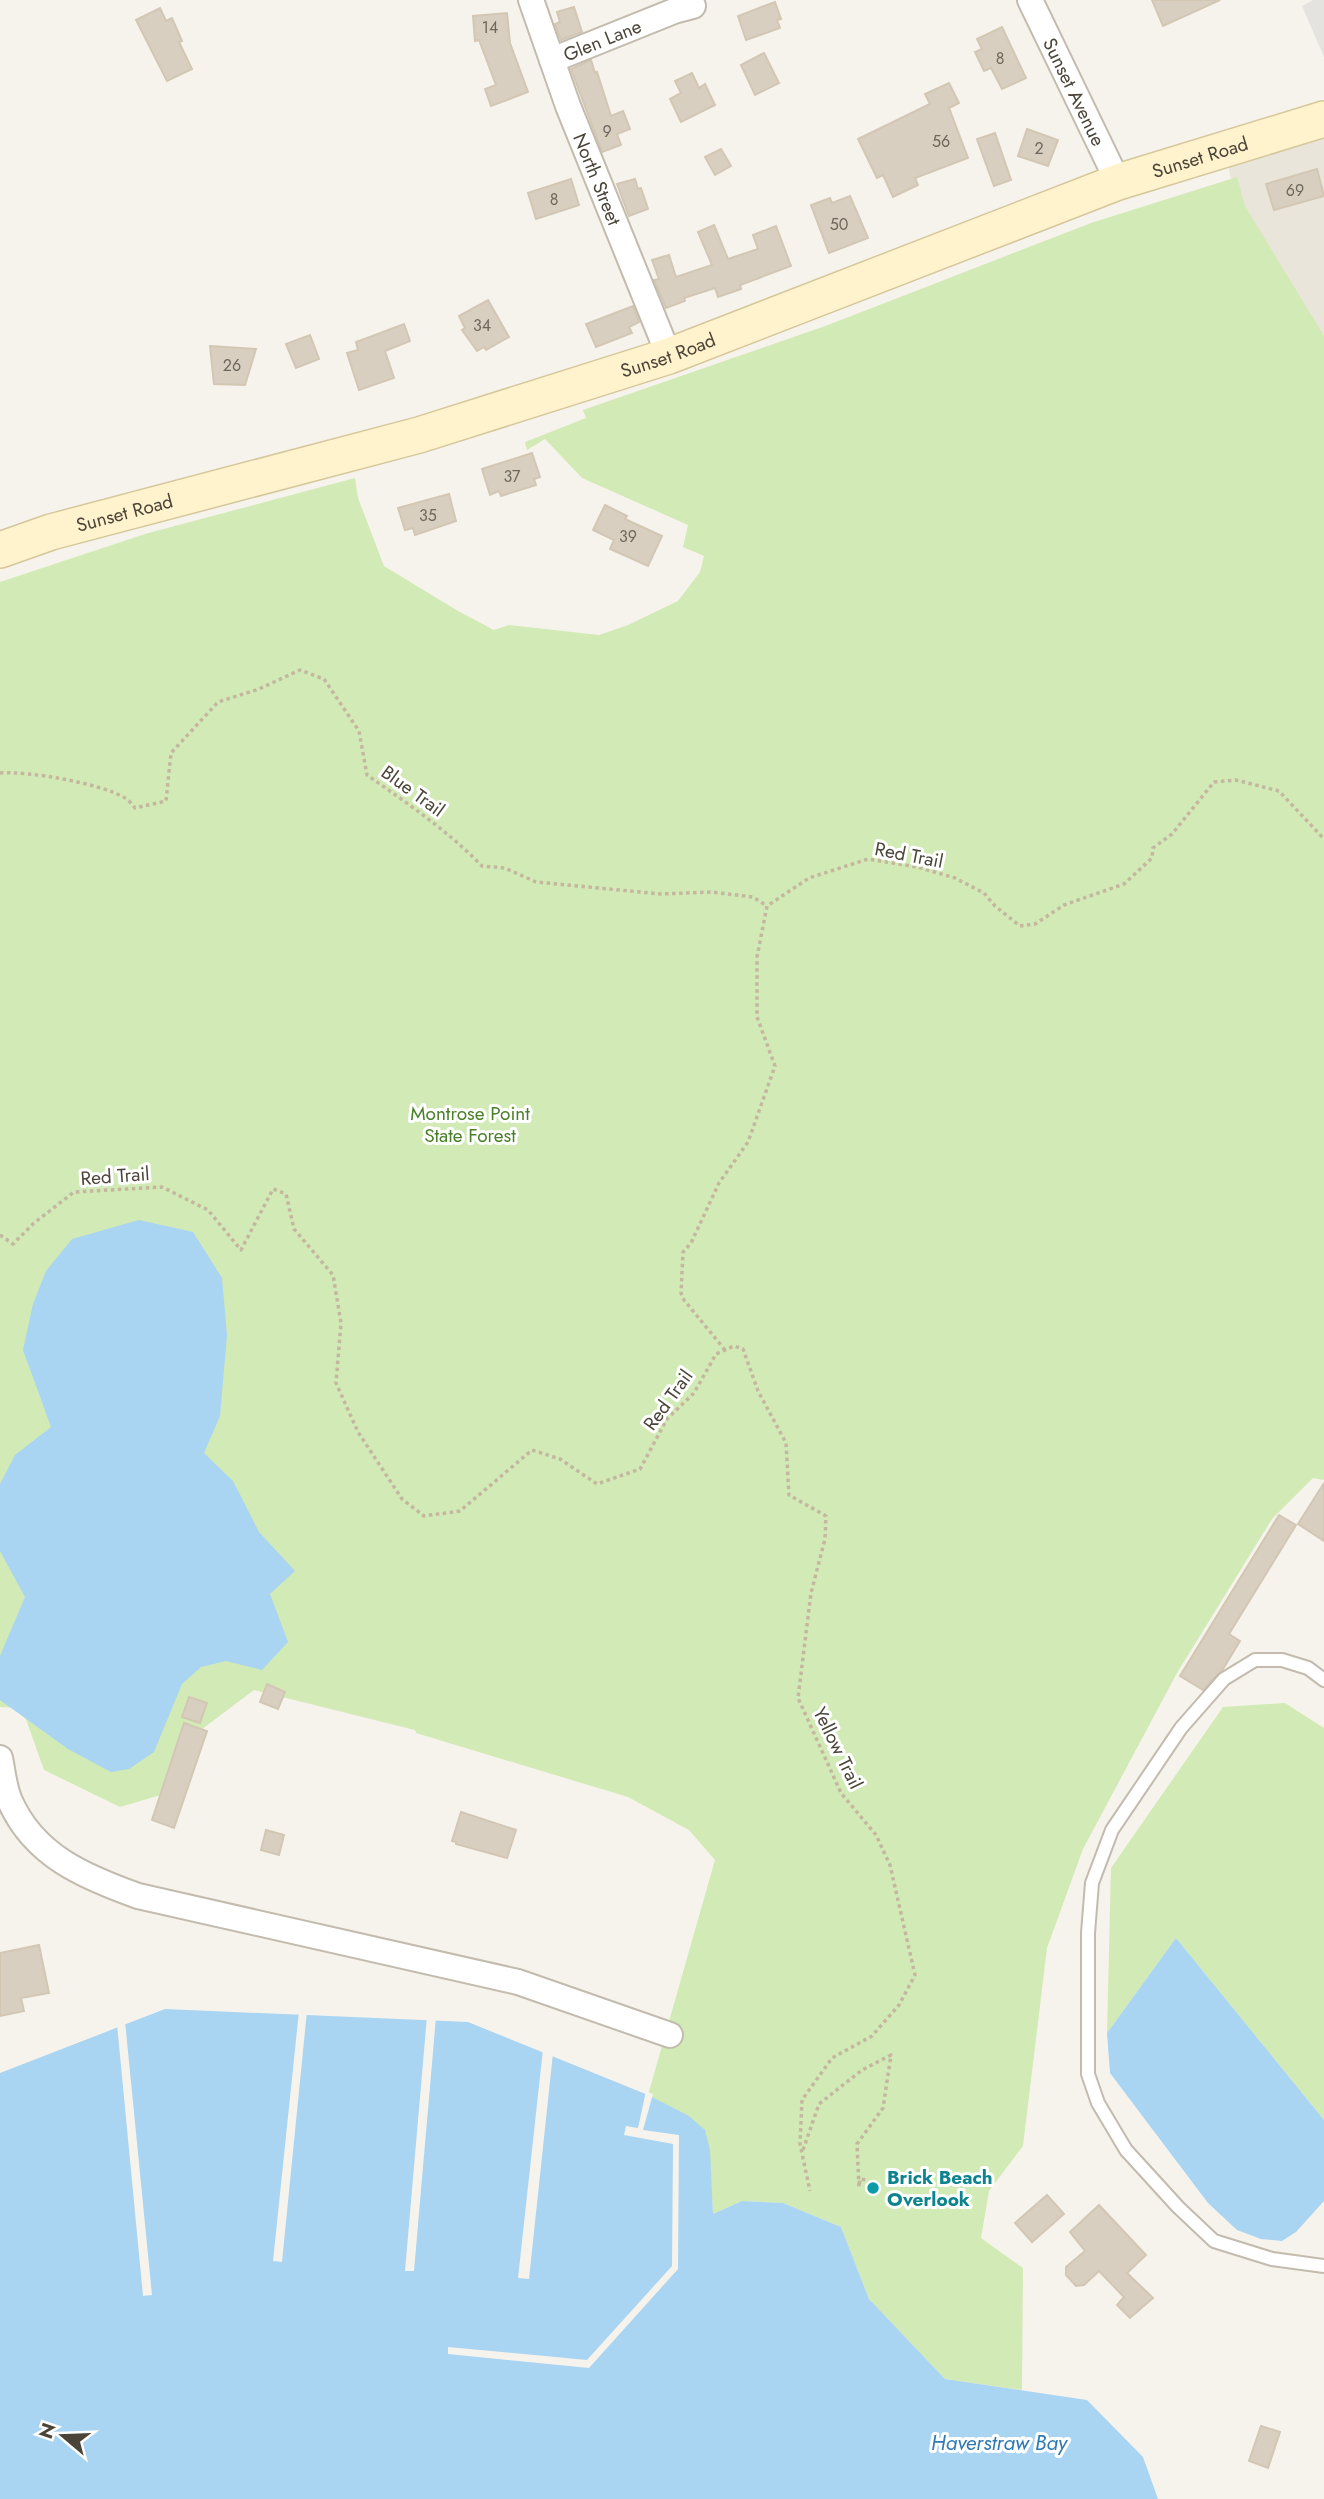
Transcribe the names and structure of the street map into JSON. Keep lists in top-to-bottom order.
{
  "streets": {
    "street": [
      "Glen Lane",
      "Sunset Avenue",
      "Sunset Road",
      "North Street"
    ],
    "path": ["Blue Trail", "Red Trail", "Yellow Trail"]
  },
  "crossings": [
    ["Glen Lane", "North Street"],
    ["Sunset Avenue", "Sunset Road"],
    ["Sunset Road", "North Street"],
    ["Blue Trail", "Red Trail"],
    ["Red Trail", "Yellow Trail"]
  ],
  "water": ["Haverstraw Bay"],
  "parks": ["Montrose Point State Forest"],
  "places": ["Brick Beach Overlook"],
  "house_numbers": [
    "14",
    "8",
    "9",
    "56",
    "2",
    "69",
    "8",
    "50",
    "34",
    "26",
    "37",
    "35",
    "39"
  ],
  "north": "left"
}
